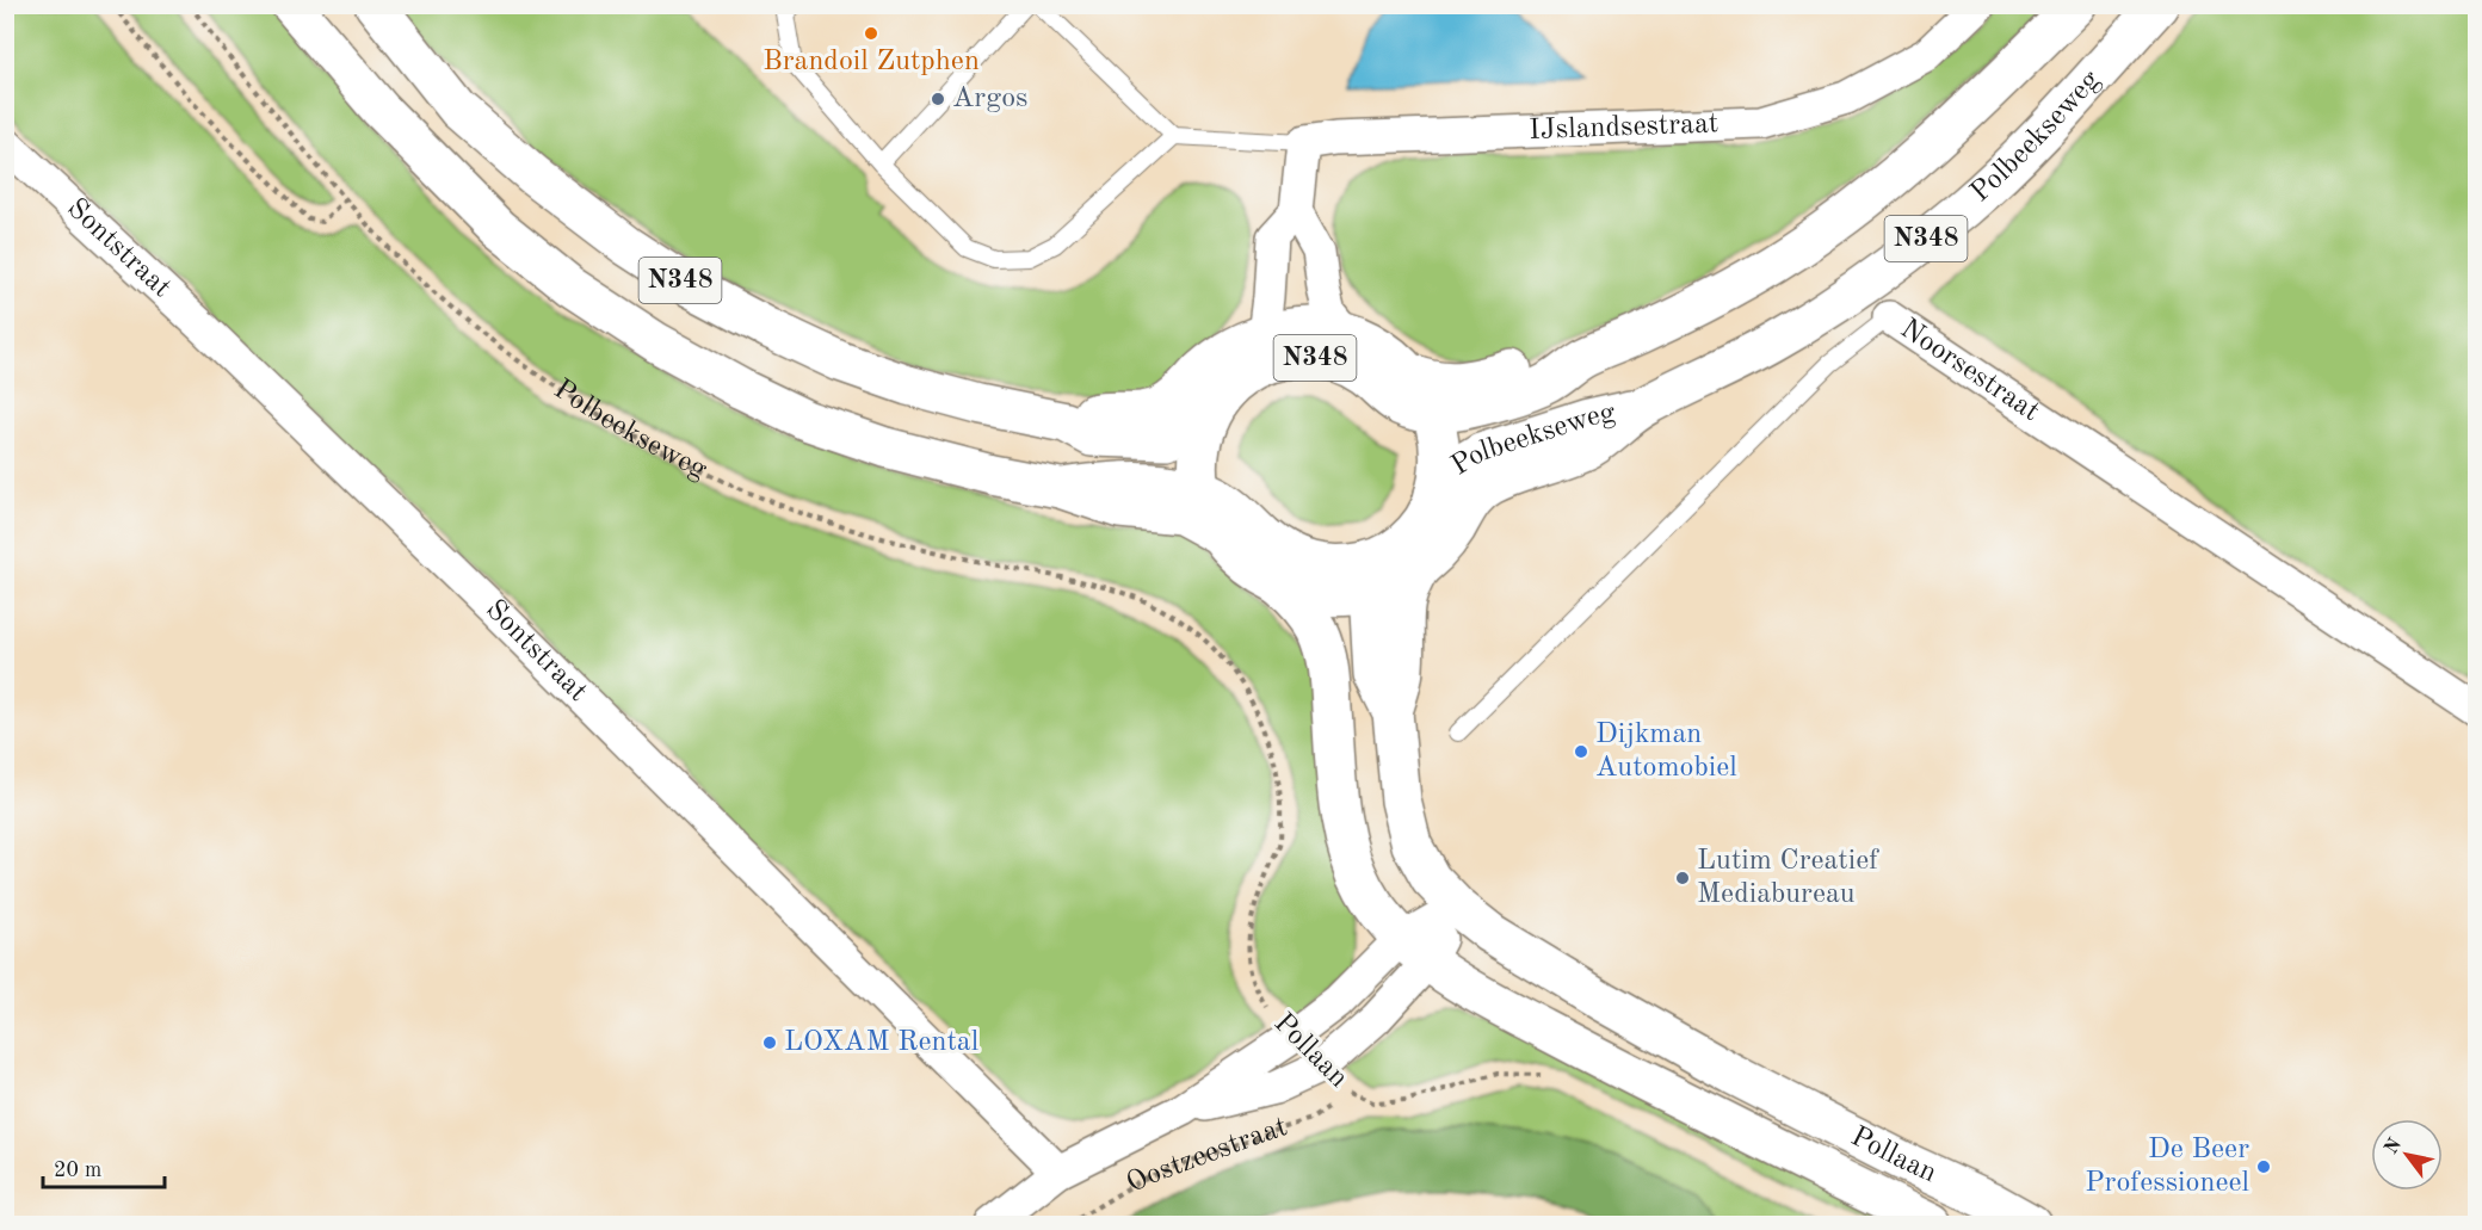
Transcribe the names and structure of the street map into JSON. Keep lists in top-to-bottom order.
{
  "streets": {
    "main road": ["Polbeekseweg", "N348", "Pollaan"],
    "street": [
      "IJslandsestraat",
      "Sontstraat",
      "Noorsestraat",
      "Oostzeestraat"
    ]
  },
  "crossings": [
    ["Polbeekseweg", "N348"],
    ["Polbeekseweg", "Pollaan"],
    ["N348", "Pollaan"],
    ["Sontstraat", "Oostzeestraat"],
    ["Pollaan", "Oostzeestraat"]
  ],
  "places": [
    "Brandoil Zutphen",
    "Argos",
    "Dijkman Automobiel",
    "Lutim Creatief Mediabureau",
    "LOXAM Rental",
    "De Beer Professioneel"
  ],
  "scale_bar": "20 m",
  "north": "top left"
}
